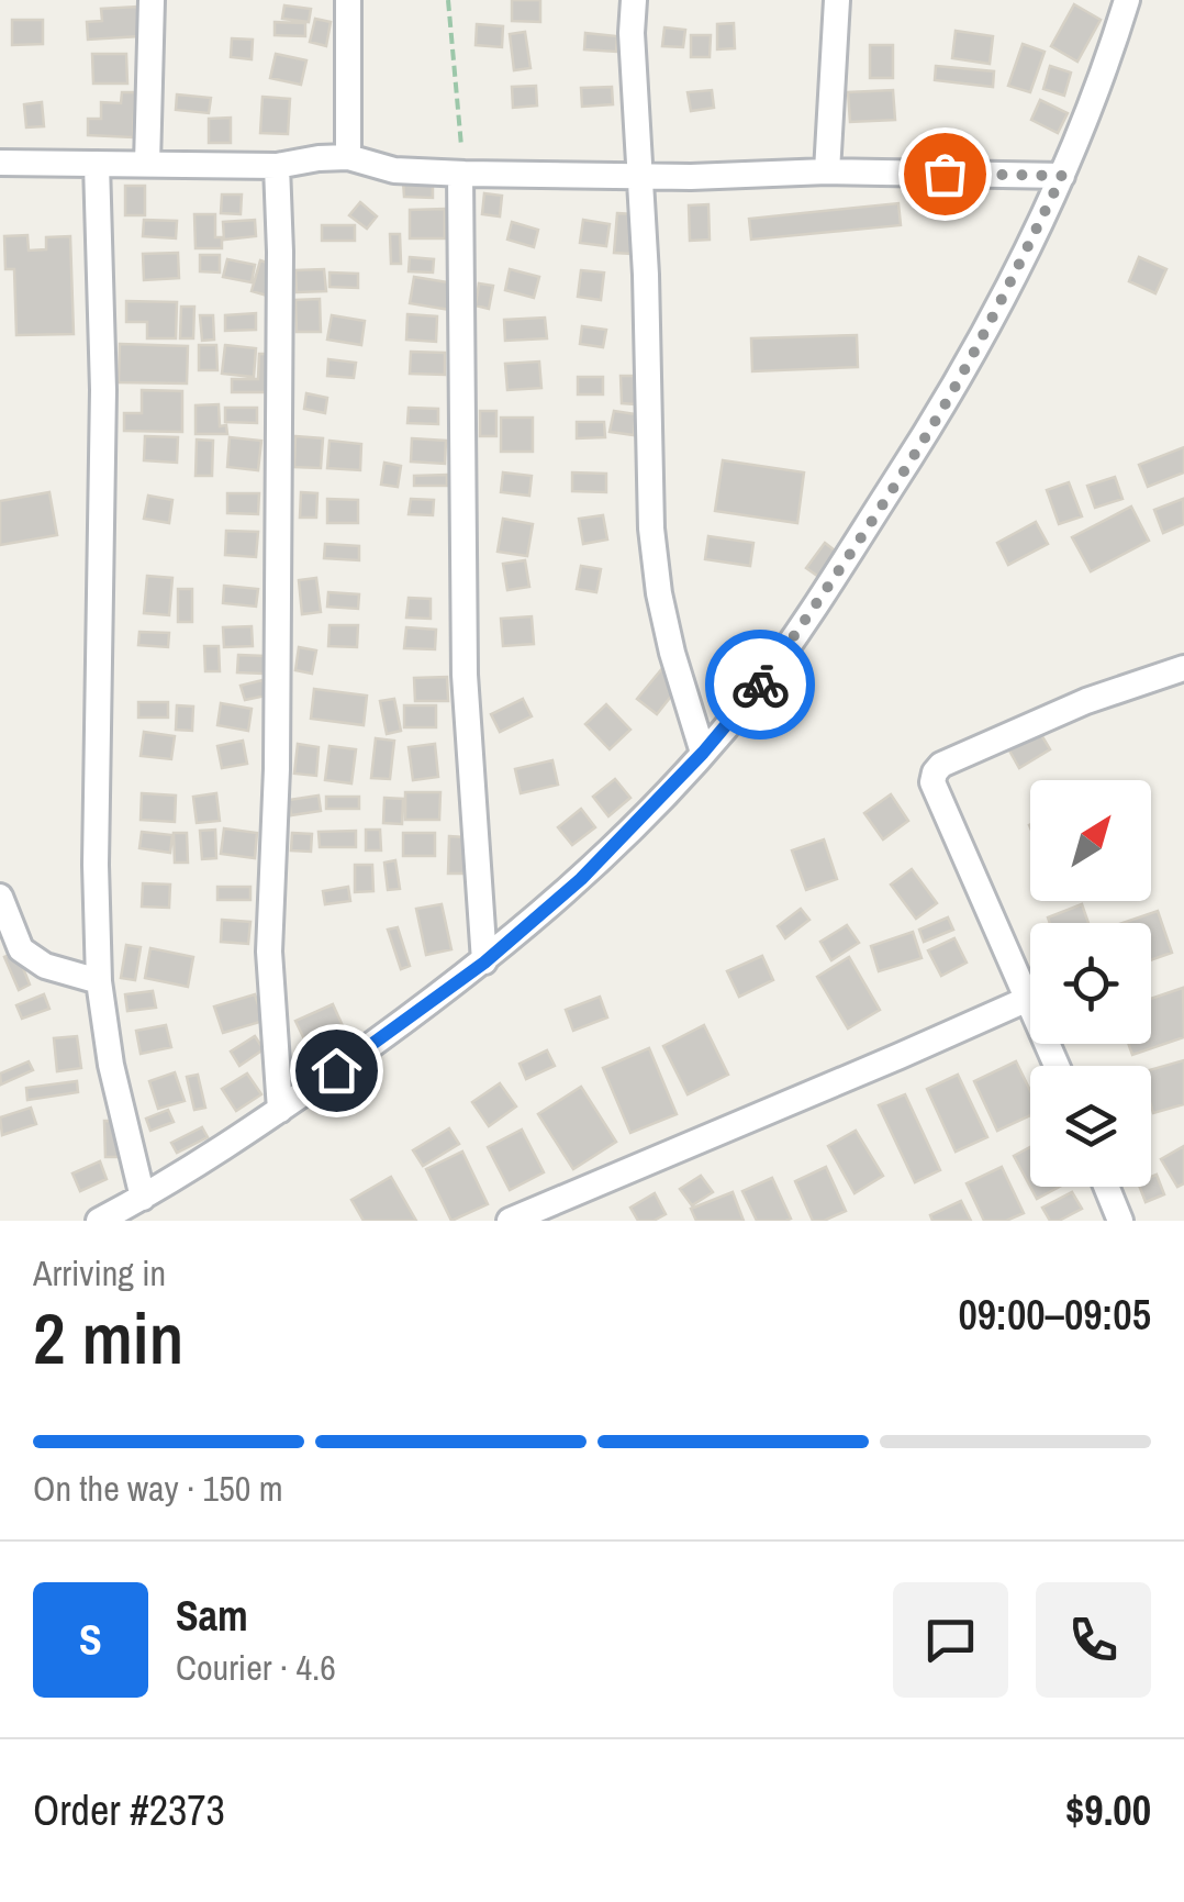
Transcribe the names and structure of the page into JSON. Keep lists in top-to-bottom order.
{
  "north": "top right",
  "page": {
    "heading": ["2 min", "Arriving in", "09:00–09:05"],
    "panel": [
      "Sam",
      "Courier · 4.6",
      "Order #2373",
      "$9.00"
    ],
    "bar": "On the way · 150 m",
    "round": "S"
  }
}
